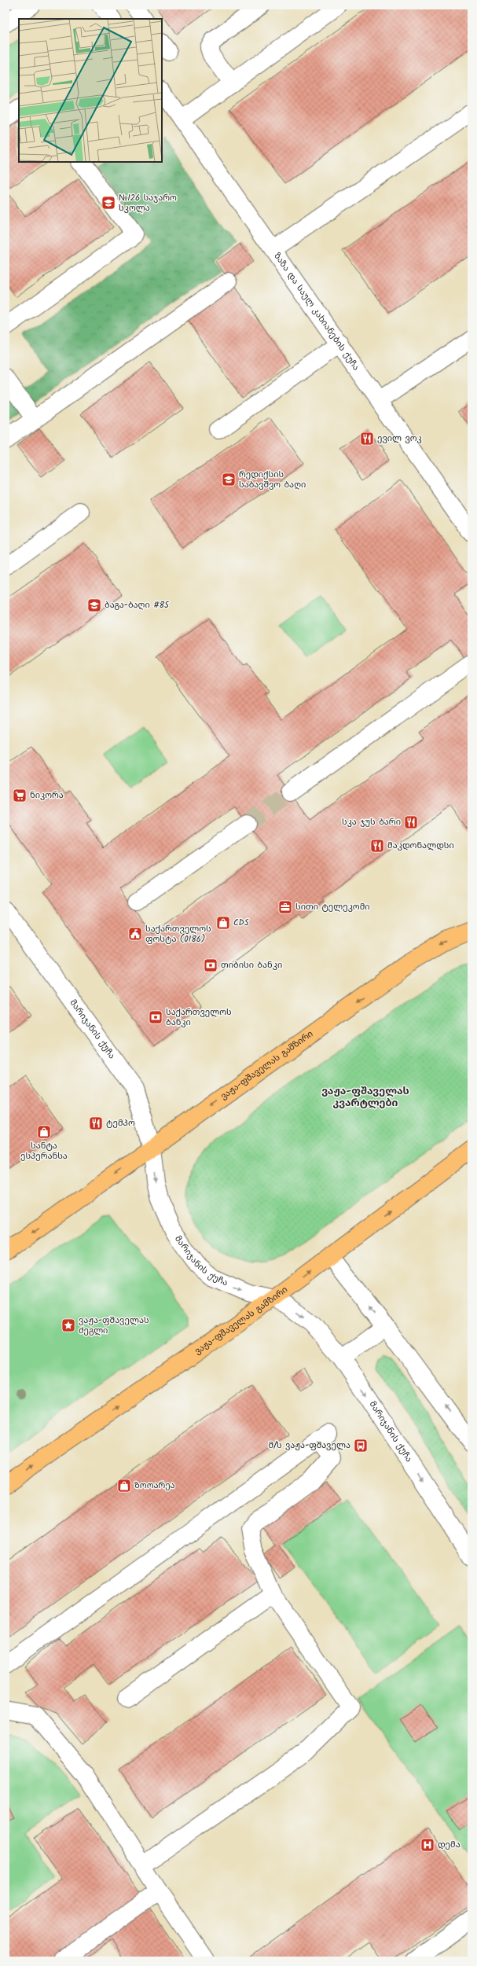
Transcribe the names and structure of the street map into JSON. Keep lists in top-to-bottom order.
{
  "streets": {
    "main road": ["ვაჟა-ფშაველას გამზირი"],
    "street": ["ზაზა და საულ კახიანების ქუჩა", "მარიჯანის ქუჩა"]
  },
  "crossings": [
    ["მარიჯანის ქუჩა", "ვაჟა-ფშაველას გამზირი"]
  ],
  "districts": ["ვაჟა-ფშაველას კვარტლები"],
  "places": {
    "school or university": ["№126 საჯარო სკოლა", "რედიქსის საბავშვო ბაღი", "ბაგა-ბაღი #85"],
    "restaurant": [
      "ევილ ვოკ",
      "სკა ჯუს ბარი",
      "მაკდონალდსი",
      "ტემპო"
    ],
    "supermarket": ["ნიკორა"],
    "office": ["სითი ტელეკომი"],
    "shop": ["CDS", "სანტა ესპერანსა", "ზოოარეა"],
    "public building": ["საქართველოს ფოსტა (0186)"],
    "bank": ["თიბისი ბანკი", "საქართველოს ბანკი"],
    "place": ["ვაჟა-ფშაველას ძეგლი"],
    "bus stop": ["მ/ს ვაჟა-ფშაველა"],
    "hospital": ["დემა"]
  }
}
